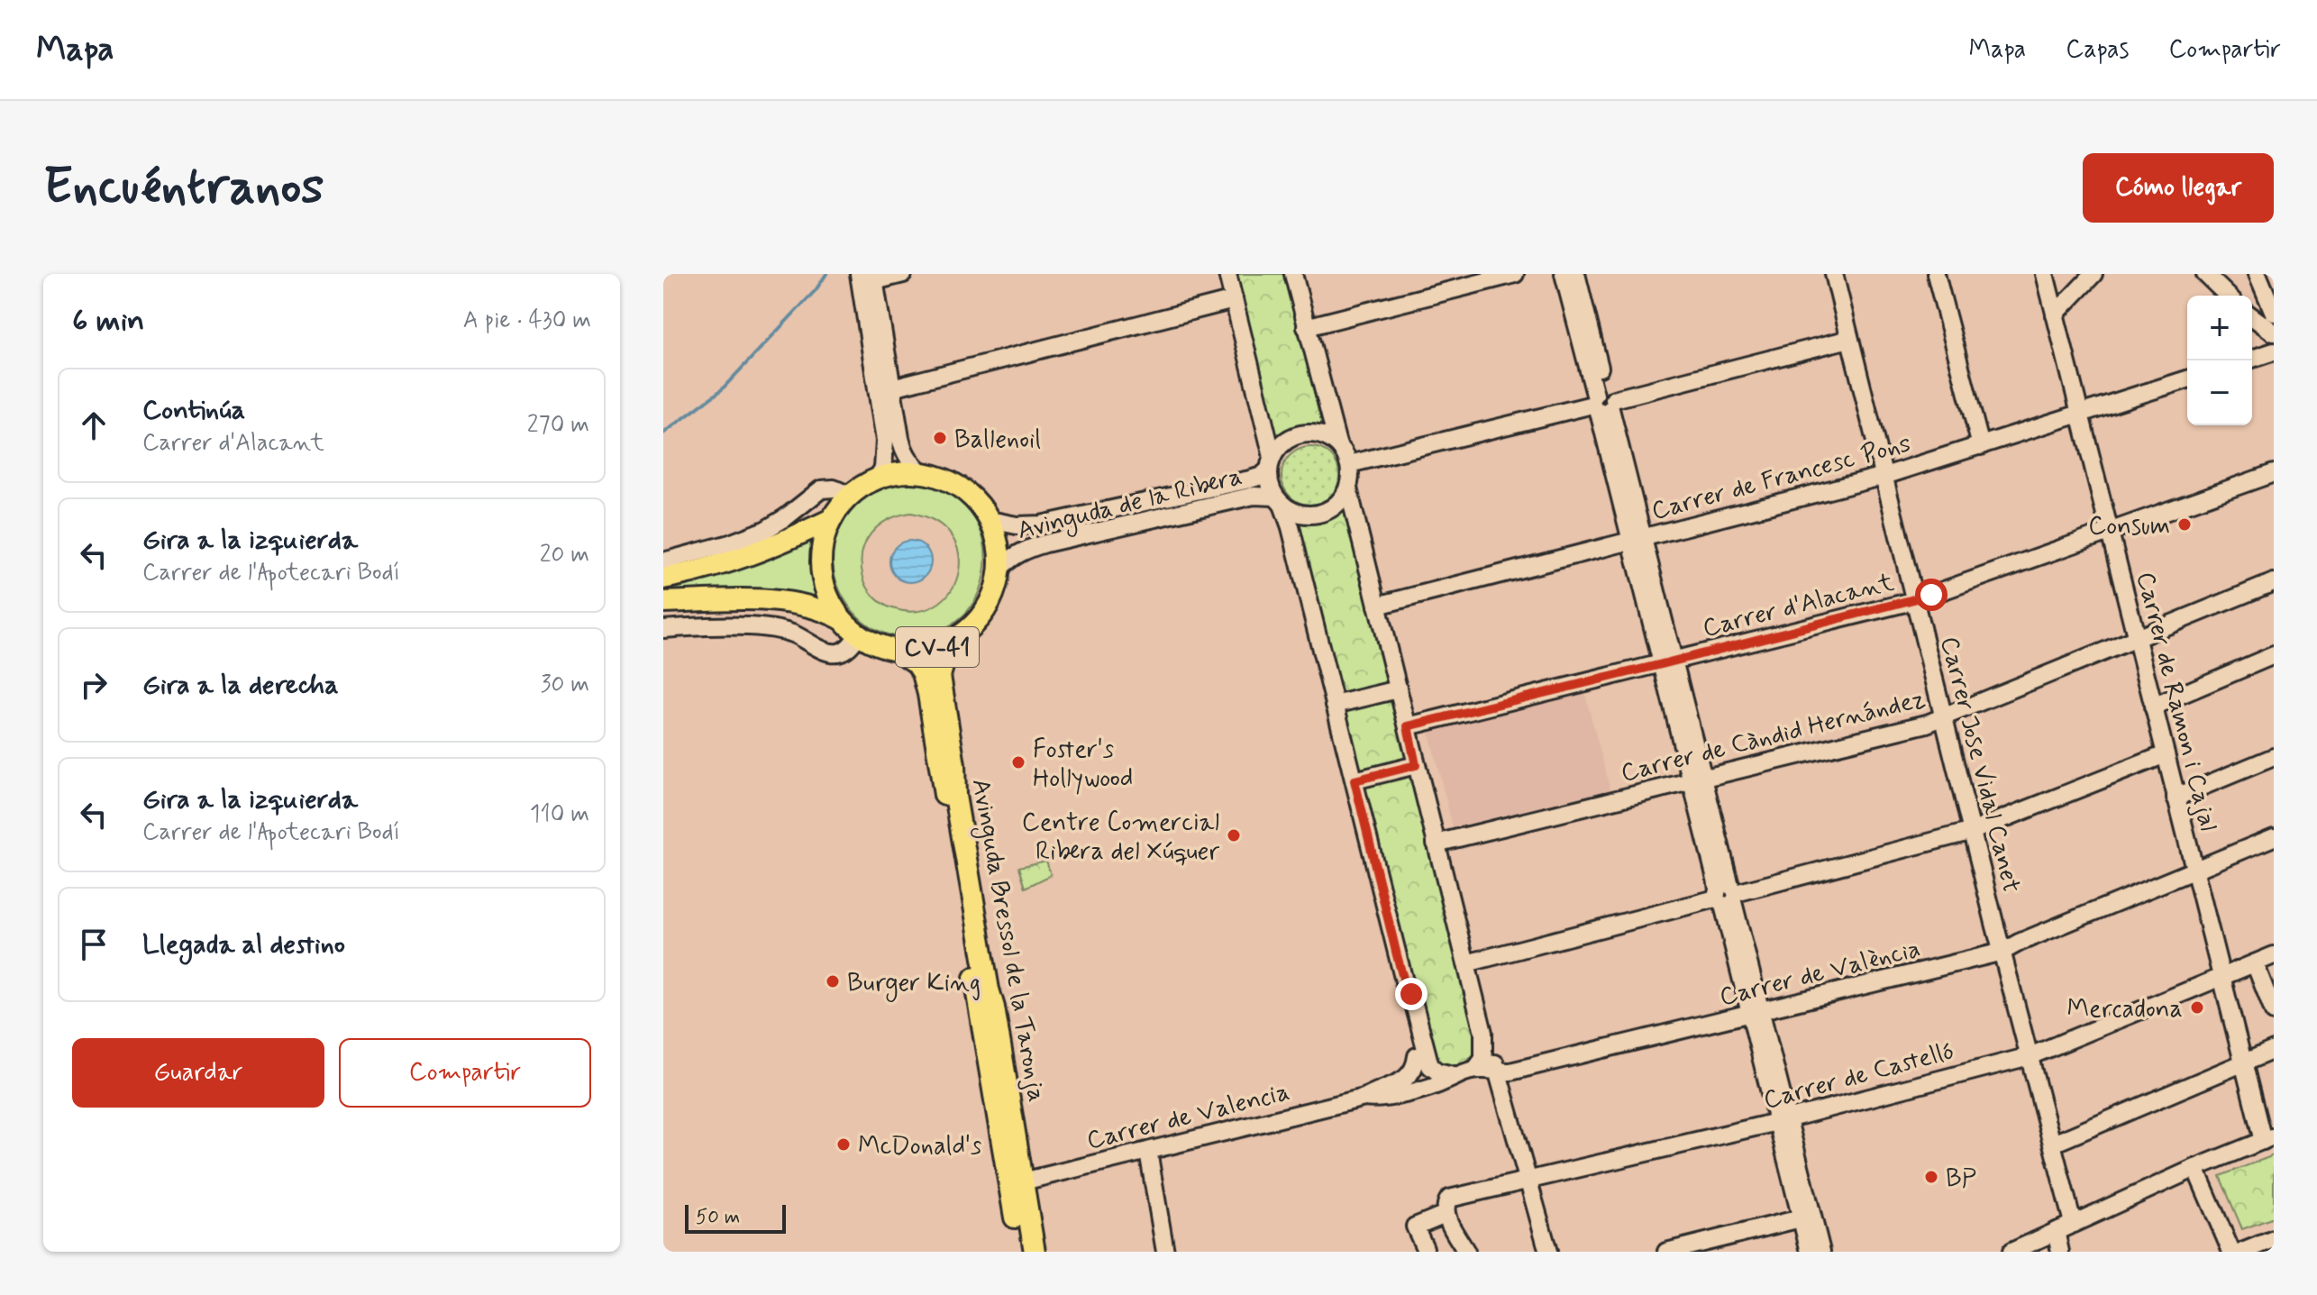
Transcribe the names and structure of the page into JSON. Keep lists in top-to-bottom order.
{
  "streets": {
    "main road": ["CV-41", "Avinguda Bressol de la Taronja"],
    "street": [
      "Carrer de Francesc Pons",
      "Avinguda de la Ribera",
      "Carrer d'Alacant",
      "Carrer de Ramon i Cajal",
      "Carrer de Càndid Hernández",
      "Carrer Jose Vidal Canet",
      "Carrer de València",
      "Carrer de Castelló",
      "Carrer de Valencia"
    ]
  },
  "crossings": [
    ["Carrer de Francesc Pons", "Carrer de Ramon i Cajal"],
    ["Carrer de Francesc Pons", "Carrer Jose Vidal Canet"],
    ["Avinguda de la Ribera", "CV-41"],
    ["Avinguda de la Ribera", "Avinguda Bressol de la Taronja"],
    ["Carrer d'Alacant", "Carrer de Ramon i Cajal"],
    ["Carrer d'Alacant", "Carrer Jose Vidal Canet"],
    ["CV-41", "Avinguda Bressol de la Taronja"],
    ["Carrer de Ramon i Cajal", "Carrer de Càndid Hernández"],
    ["Carrer de Ramon i Cajal", "Carrer de València"],
    ["Carrer de Ramon i Cajal", "Carrer de Castelló"],
    ["Carrer de Càndid Hernández", "Carrer Jose Vidal Canet"],
    ["Carrer Jose Vidal Canet", "Carrer de València"],
    ["Carrer Jose Vidal Canet", "Carrer de Castelló"],
    ["Avinguda Bressol de la Taronja", "Carrer de Valencia"],
    ["Carrer de València", "Carrer de Valencia"]
  ],
  "places": [
    "Ballenoil",
    "Consum",
    "Foster's Hollywood",
    "Centre Comercial Ribera del Xúquer",
    "Burger King",
    "Mercadona",
    "McDonald's",
    "BP"
  ],
  "scale_bar": "50 m",
  "page": {
    "header": "Mapa",
    "nav": ["Mapa", "Capas", "Compartir"],
    "buttons": [
      "Cómo llegar",
      ["Guardar", "Compartir"]
    ],
    "title": "Encuéntranos",
    "heading": ["6 min", "A pie · 430 m"],
    "map_buttons": ["+", "−"],
    "list": [
      ["Continúa", "Carrer d'Alacant", "270 m"],
      ["Gira a la izquierda", "Carrer de l'Apotecari Bodí", "20 m"],
      ["Gira a la derecha", "30 m"],
      ["Gira a la izquierda", "Carrer de l'Apotecari Bodí", "110 m"],
      "Llegada al destino"
    ],
    "scale": "50 m"
  }
}
